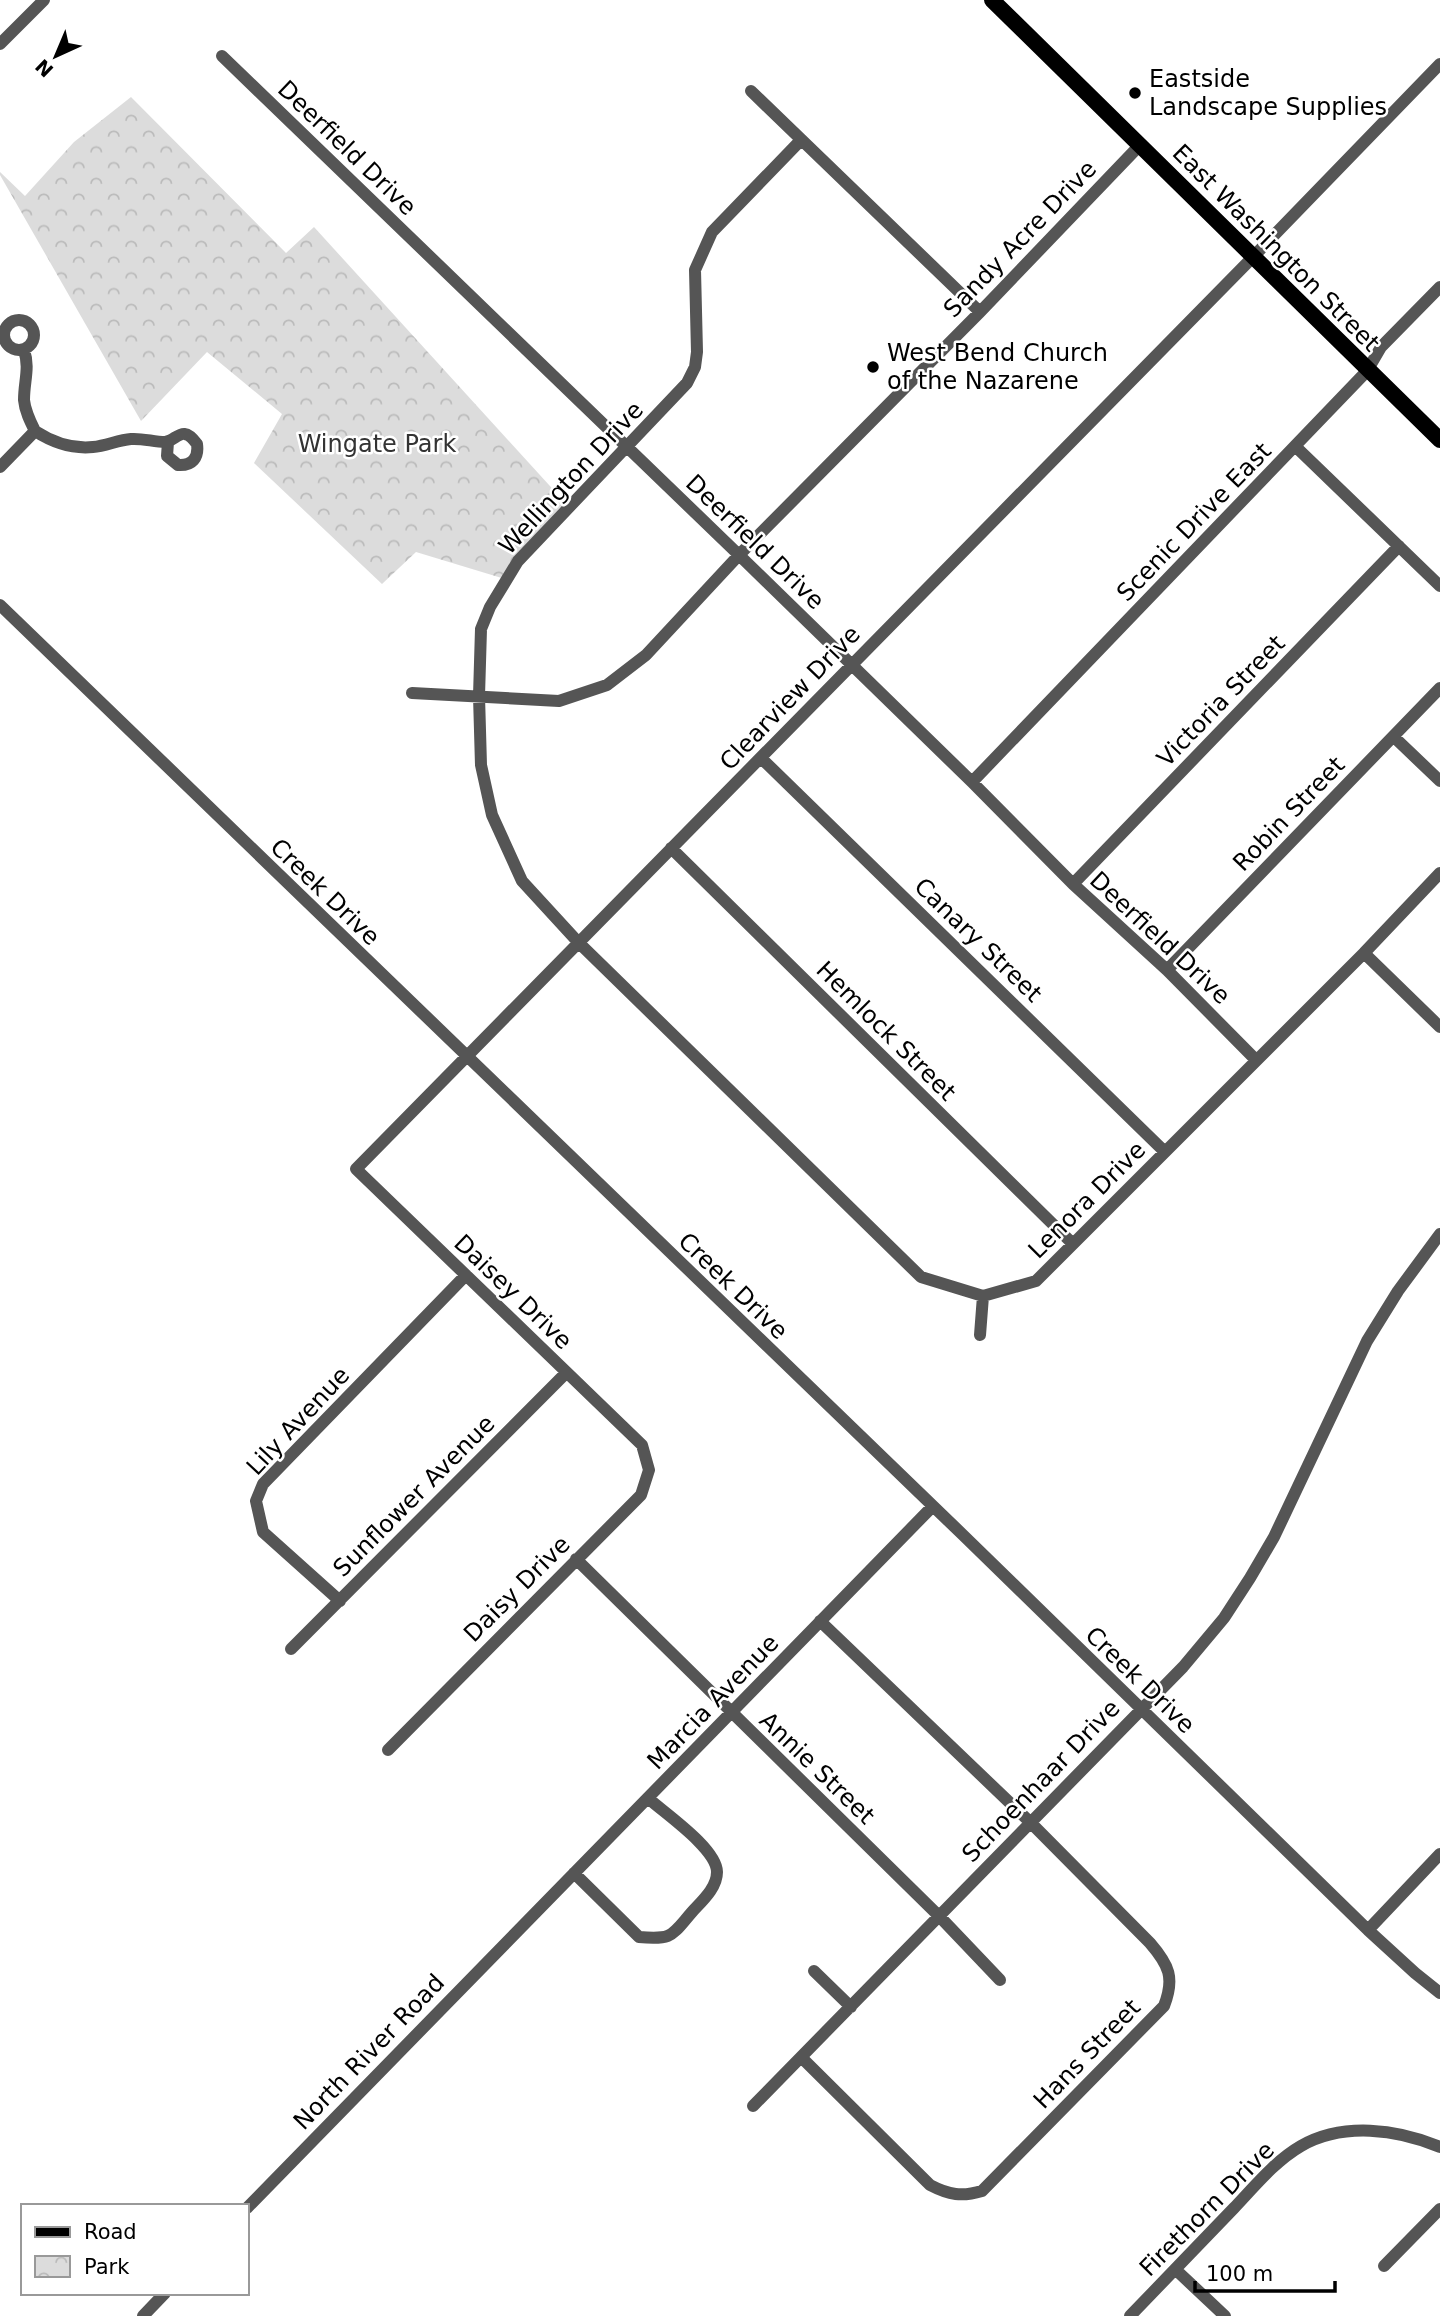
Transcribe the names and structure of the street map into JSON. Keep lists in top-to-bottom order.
{
  "streets": {
    "main road": ["East Washington Street"],
    "street": [
      "Deerfield Drive",
      "Sandy Acre Drive",
      "Wellington Drive",
      "Scenic Drive East",
      "Clearview Drive",
      "Victoria Street",
      "Robin Street",
      "Creek Drive",
      "Canary Street",
      "Hemlock Street",
      "Lenora Drive",
      "Daisey Drive",
      "Lily Avenue",
      "Sunflower Avenue",
      "Daisy Drive",
      "Marcia Avenue",
      "Annie Street",
      "Schoenhaar Drive",
      "North River Road",
      "Hans Street",
      "Firethorn Drive"
    ]
  },
  "crossings": [
    ["Deerfield Drive", "Sandy Acre Drive"],
    ["Deerfield Drive", "Wellington Drive"],
    ["Deerfield Drive", "Scenic Drive East"],
    ["Deerfield Drive", "Clearview Drive"],
    ["Deerfield Drive", "Victoria Street"],
    ["Deerfield Drive", "Robin Street"],
    ["Deerfield Drive", "Lenora Drive"],
    ["Sandy Acre Drive", "East Washington Street"],
    ["Sandy Acre Drive", "Wellington Drive"],
    ["East Washington Street", "Scenic Drive East"],
    ["East Washington Street", "Clearview Drive"],
    ["Wellington Drive", "Clearview Drive"],
    ["Clearview Drive", "Creek Drive"],
    ["Clearview Drive", "Canary Street"],
    ["Clearview Drive", "Hemlock Street"],
    ["Clearview Drive", "Daisey Drive"],
    ["Creek Drive", "Marcia Avenue"],
    ["Creek Drive", "Schoenhaar Drive"],
    ["Canary Street", "Lenora Drive"],
    ["Hemlock Street", "Lenora Drive"],
    ["Daisey Drive", "Lily Avenue"],
    ["Daisey Drive", "Sunflower Avenue"],
    ["Daisey Drive", "Daisy Drive"],
    ["Lily Avenue", "Sunflower Avenue"],
    ["Daisy Drive", "Annie Street"],
    ["Marcia Avenue", "Annie Street"],
    ["Marcia Avenue", "North River Road"],
    ["Marcia Avenue", "Hans Street"],
    ["Annie Street", "Schoenhaar Drive"],
    ["Schoenhaar Drive", "Hans Street"]
  ],
  "parks": ["Wingate Park"],
  "places": ["Eastside Landscape Supplies", "West Bend Church of the Nazarene"],
  "legend": ["Road", "Park"],
  "scale_bar": "100 m",
  "north": "bottom left"
}
